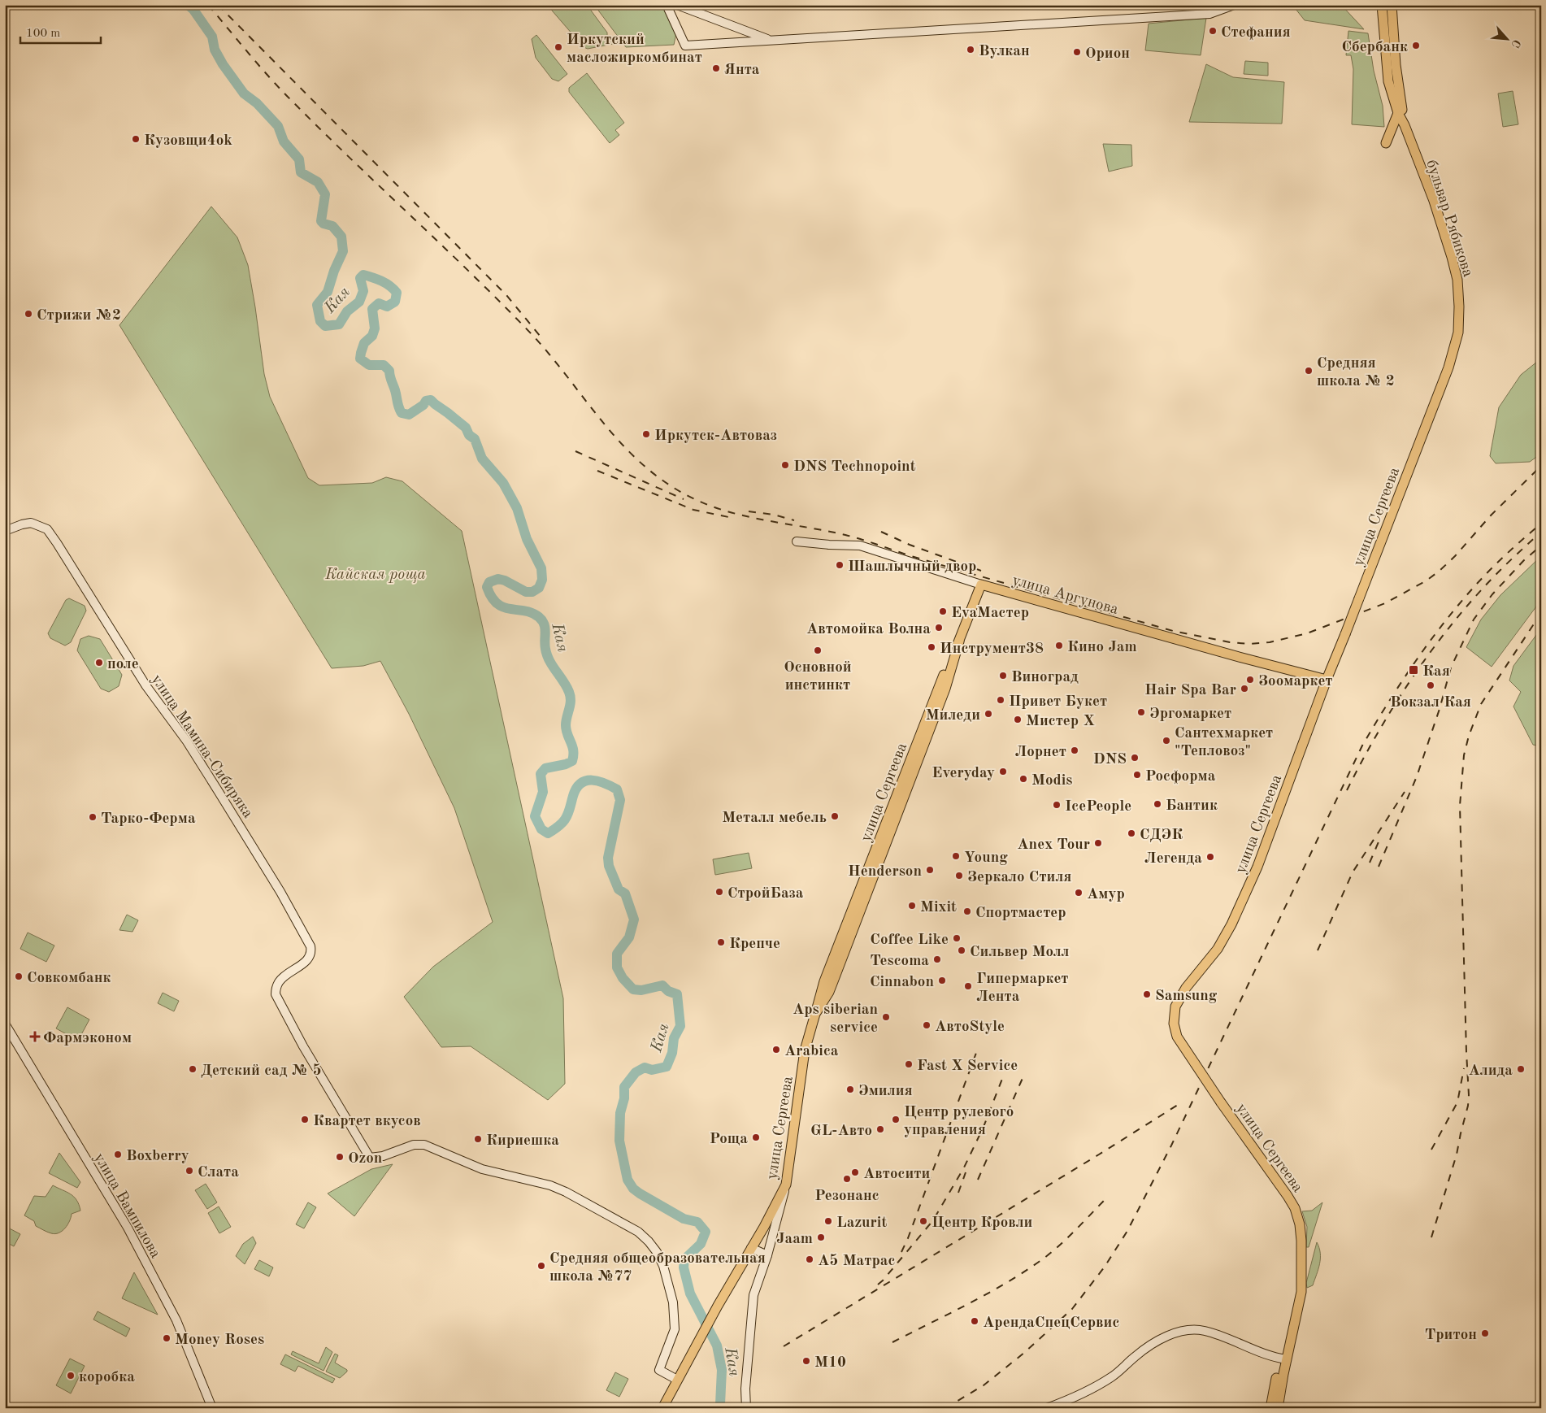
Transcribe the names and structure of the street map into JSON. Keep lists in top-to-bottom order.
{
  "streets": {
    "main road": ["бульвар Рябикова", "улица Сергеева", "улица Аргунова"],
    "street": ["улица Мамина-Сибиряка", "улица Вампилова"]
  },
  "crossings": [
    ["бульвар Рябикова", "улица Сергеева"],
    ["улица Сергеева", "улица Аргунова"],
    ["улица Сергеева", "улица Мамина-Сибиряка"]
  ],
  "water": ["Кая"],
  "parks": ["Кайская роща"],
  "places": {
    "other": [
      "Стефания",
      "Сбербанк",
      "Иркутский масложиркомбинат",
      "Вулкан",
      "Орион",
      "Янта",
      "Кузовщи4оk",
      "Стрижи №2",
      "Средняя школа № 2",
      "Иркутск-Автоваз",
      "DNS Technopoint",
      "Шашлычный двор",
      "EvaМастер",
      "Автомойка Волна",
      "Кино Jam",
      "Инструмент38",
      "Основной инстинкт",
      "поле",
      "Виноград",
      "Зоомаркет",
      "Вокзал Кая",
      "Hair Spa Bar",
      "Привет Букет",
      "Эргомаркет",
      "Миледи",
      "Мистер Х",
      "Сантехмаркет \"Тепловоз\"",
      "Лорнет",
      "DNS",
      "Everyday",
      "Росформа",
      "Modis",
      "Бантик",
      "IcePeople",
      "Металл мебель",
      "Тарко-Ферма",
      "СДЭК",
      "Anex Tour",
      "Young",
      "Легенда",
      "Henderson",
      "Зеркало Стиля",
      "СтройБаза",
      "Амур",
      "Mixit",
      "Спортмастер",
      "Coffee Like",
      "Крепче",
      "Сильвер Молл",
      "Tescoma",
      "Совкомбанк",
      "Cinnabon",
      "Гипермаркет Лента",
      "Samsung",
      "Aps siberian service",
      "АвтоStyle",
      "Arabica",
      "Fast X Service",
      "Детский сад № 5",
      "Алида",
      "Эмилия",
      "Квартет вкусов",
      "Центр рулевого управления",
      "GL-Авто",
      "Роща",
      "Кириешка",
      "Boxberry",
      "Ozon",
      "Слата",
      "Автосити",
      "Резонанс",
      "Lazurit",
      "Центр Кровли",
      "Jaam",
      "А5 Матрас",
      "Средняя общеобразовательная школа №77",
      "АрендаСпецСервис",
      "Тритон",
      "Money Roses",
      "M10",
      "коробка"
    ],
    "transit": ["Кая"],
    "health": ["Фармэконом"]
  },
  "scale_bar": "100 m",
  "north": "bottom right"
}
